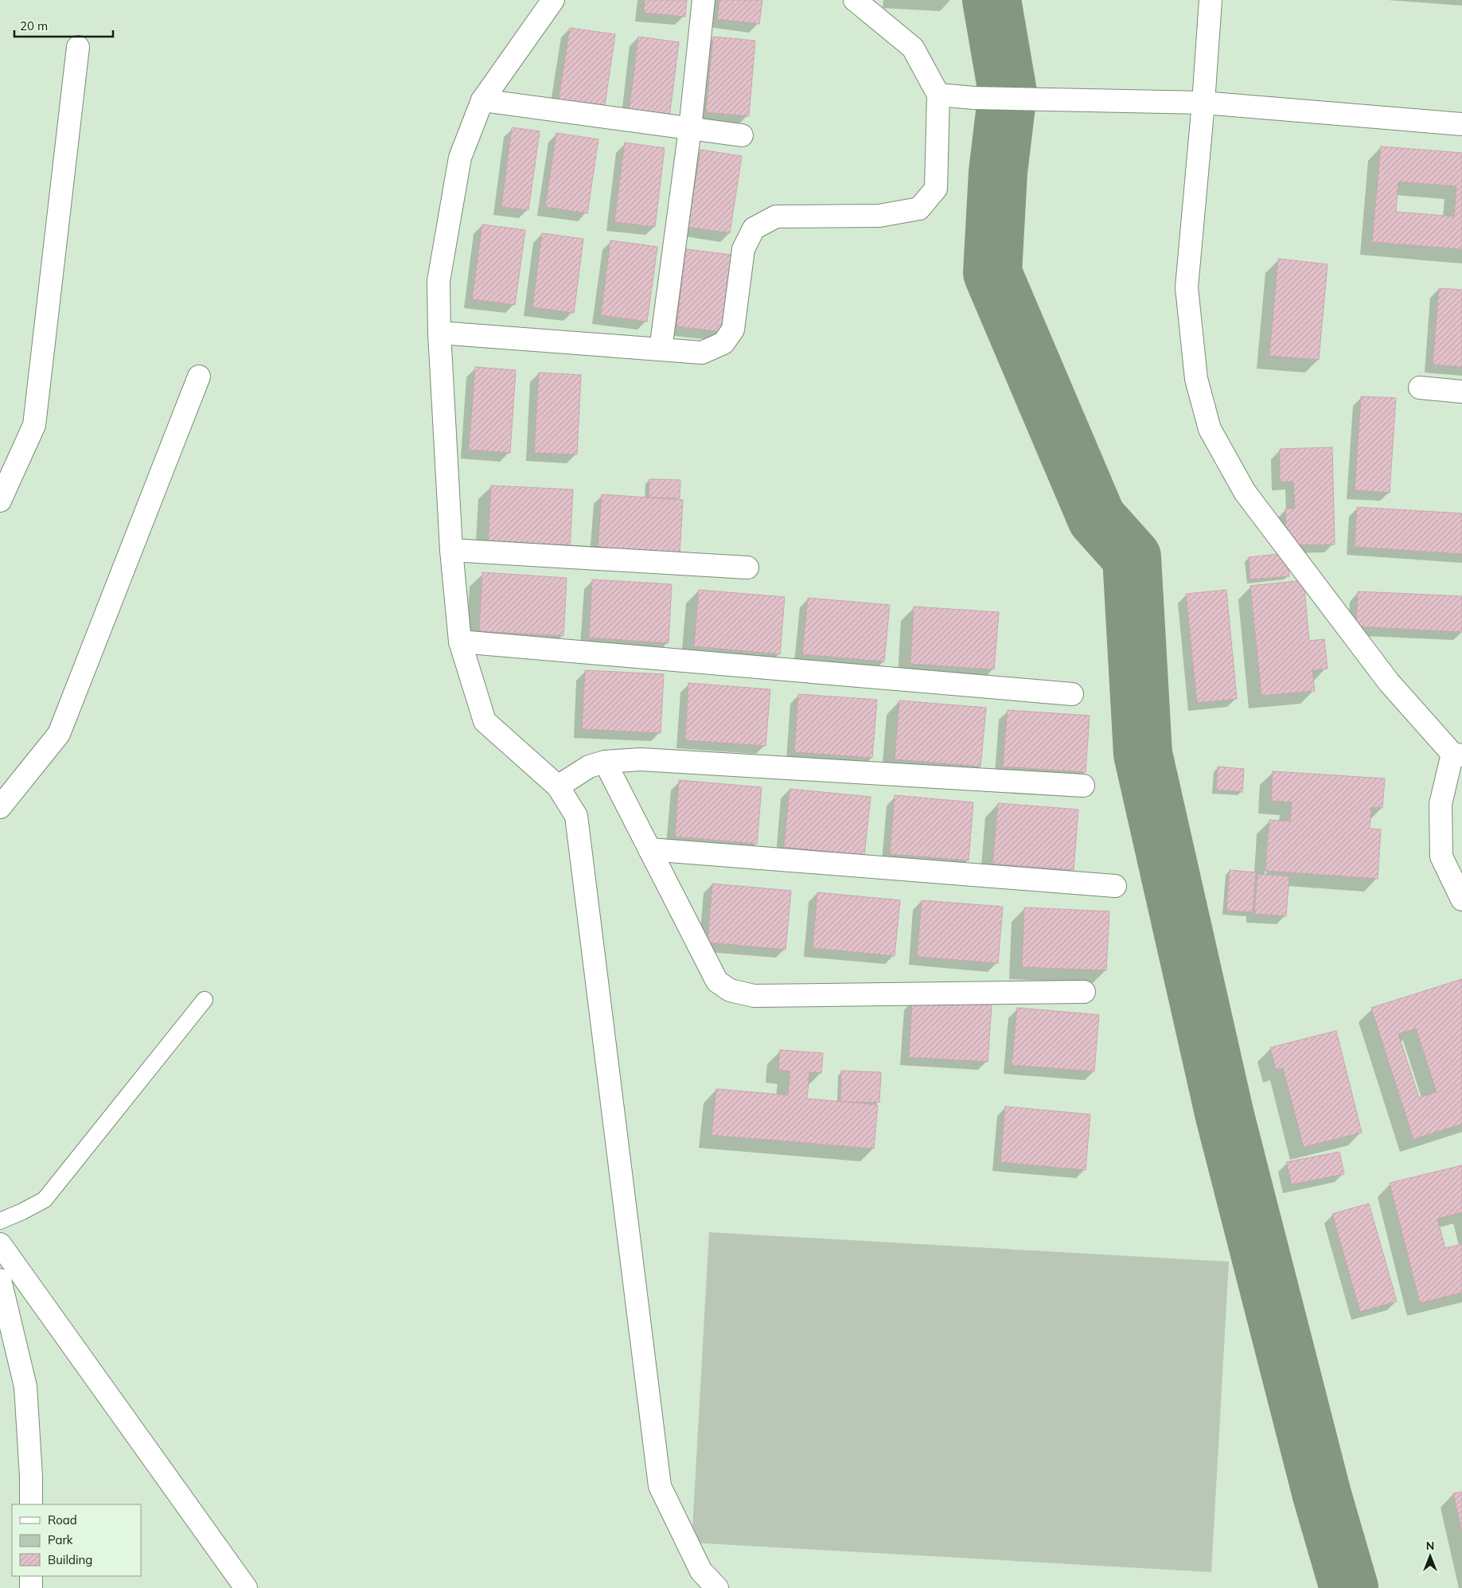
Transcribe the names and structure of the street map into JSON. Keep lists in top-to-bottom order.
{
  "legend": ["Road", "Park", "Building"],
  "scale_bar": "20 m",
  "north": "top"
}
